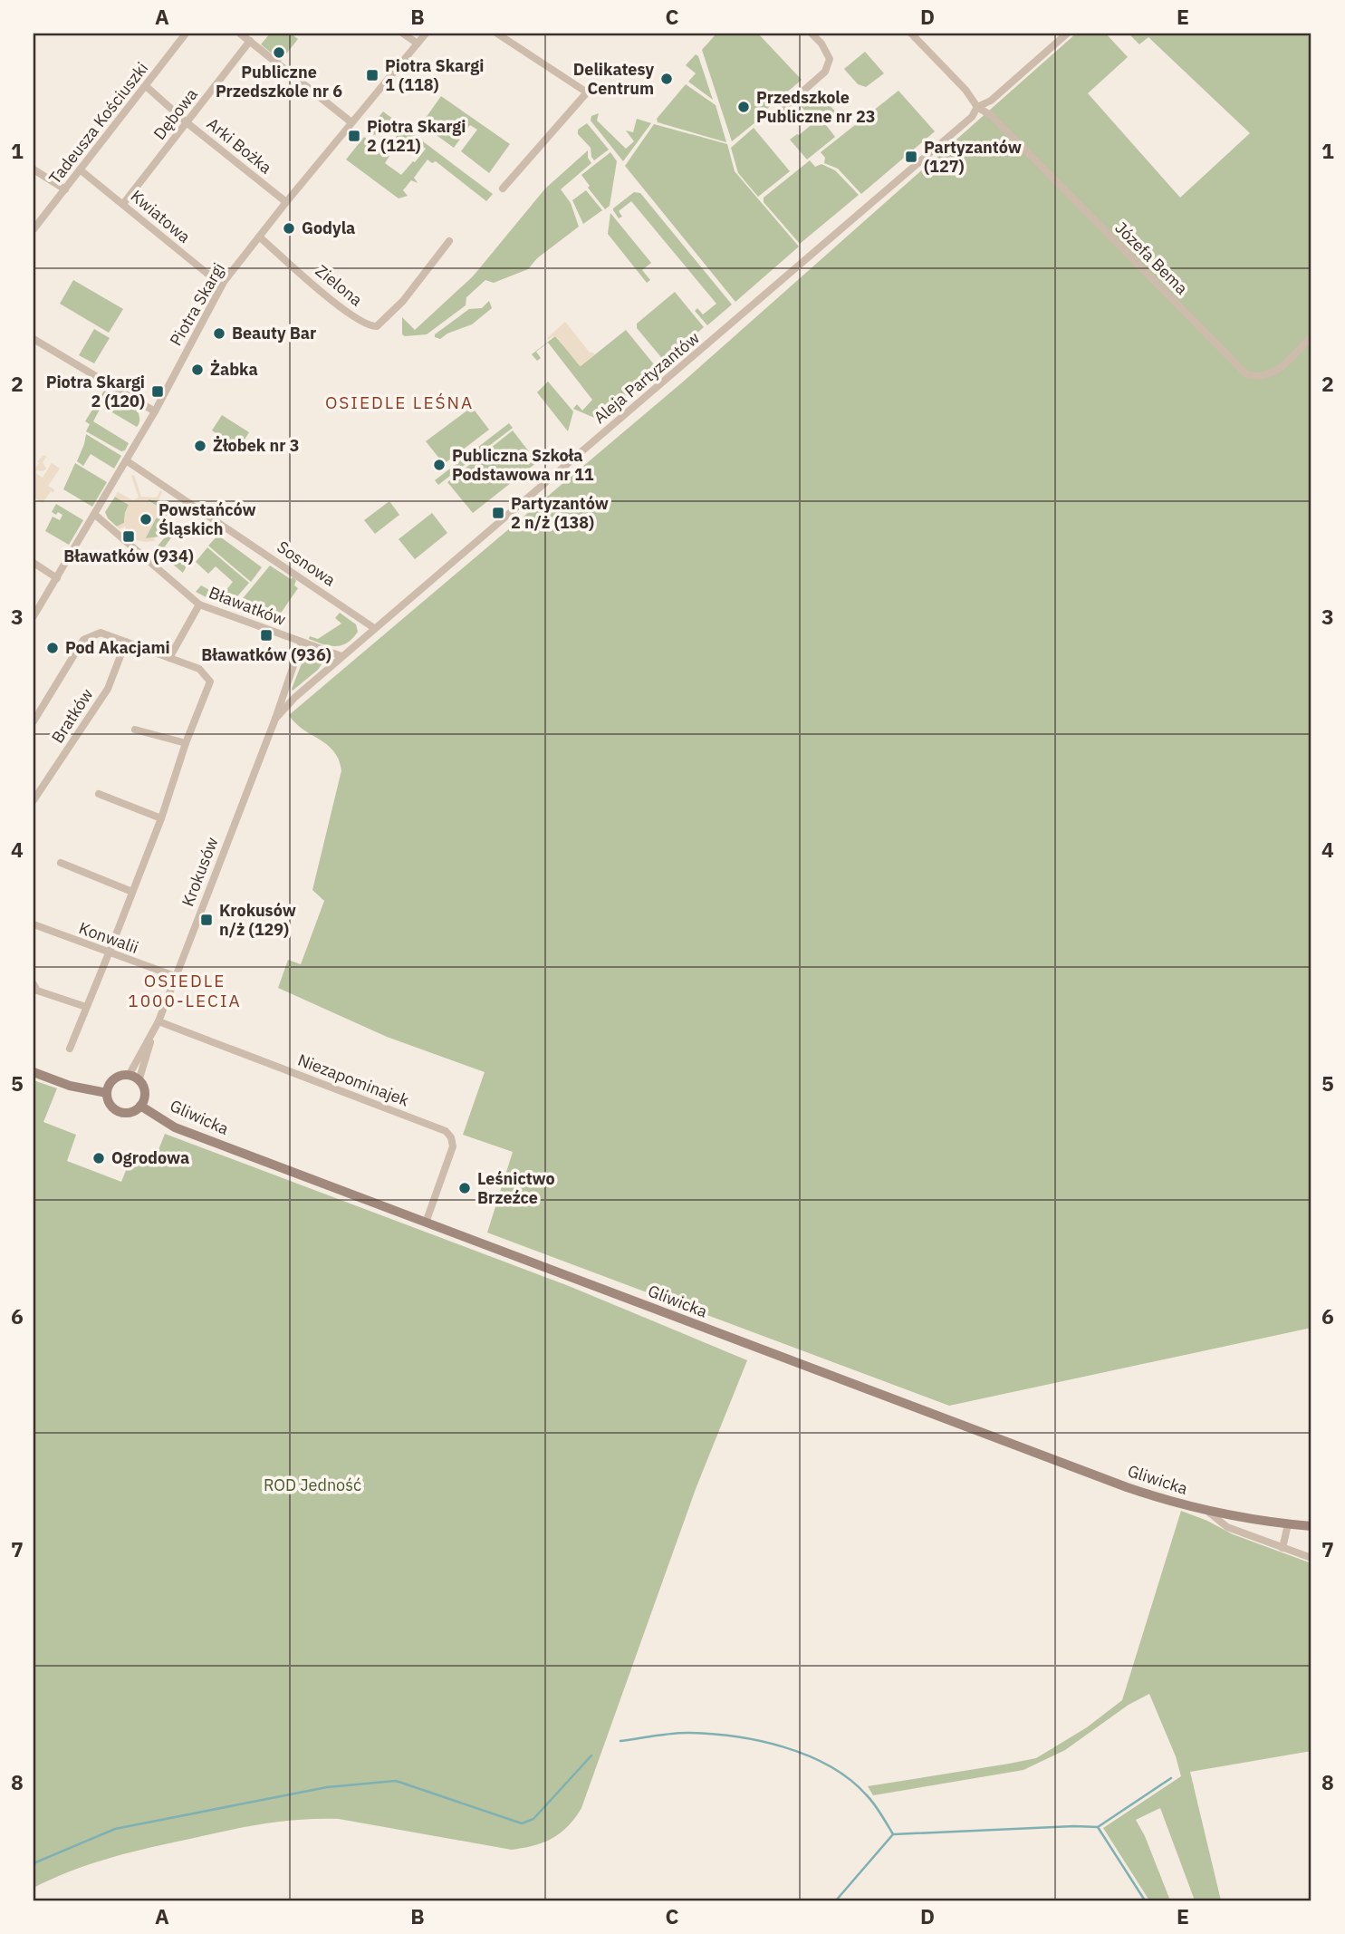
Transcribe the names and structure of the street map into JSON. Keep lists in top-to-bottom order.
{
  "streets": {
    "main road": ["Gliwicka"],
    "street": [
      "Dębowa",
      "Tadeusza Kościuszki",
      "Arki Bożka",
      "Kwiatowa",
      "Józefa Bema",
      "Zielona",
      "Piotra Skargi",
      "Aleja Partyzantów",
      "Sosnowa",
      "Bławatków",
      "Bratków",
      "Krokusów",
      "Konwalii",
      "Niezapominajek"
    ]
  },
  "crossings": [
    ["Dębowa", "Arki Bożka"],
    ["Dębowa", "Kwiatowa"],
    ["Tadeusza Kościuszki", "Arki Bożka"],
    ["Tadeusza Kościuszki", "Kwiatowa"],
    ["Arki Bożka", "Piotra Skargi"],
    ["Kwiatowa", "Piotra Skargi"],
    ["Józefa Bema", "Aleja Partyzantów"],
    ["Zielona", "Piotra Skargi"],
    ["Piotra Skargi", "Sosnowa"],
    ["Piotra Skargi", "Bławatków"],
    ["Aleja Partyzantów", "Sosnowa"],
    ["Aleja Partyzantów", "Bławatków"],
    ["Aleja Partyzantów", "Krokusów"],
    ["Bławatków", "Krokusów"],
    ["Krokusów", "Konwalii"],
    ["Krokusów", "Niezapominajek"],
    ["Krokusów", "Gliwicka"],
    ["Niezapominajek", "Gliwicka"]
  ],
  "districts": ["OSIEDLE LEŚNA", "OSIEDLE 1000-LECIA"],
  "parks": ["ROD Jedność"],
  "places": {
    "other": [
      "Publiczne Przedszkole nr 6",
      "Delikatesy Centrum",
      "Przedszkole Publiczne nr 23",
      "Godyla",
      "Beauty Bar",
      "Żabka",
      "Żłobek nr 3",
      "Publiczna Szkoła Podstawowa nr 11",
      "Powstańców Śląskich",
      "Pod Akacjami",
      "Ogrodowa",
      "Leśnictwo Brzeźce"
    ],
    "transit": [
      "Piotra Skargi 1 (118)",
      "Piotra Skargi 2 (121)",
      "Partyzantów (127)",
      "Piotra Skargi 2 (120)",
      "Partyzantów 2 n/ż (138)",
      "Bławatków (934)",
      "Bławatków (936)",
      "Krokusów n/ż (129)"
    ]
  },
  "grid": {
    "columns": [
      "A",
      "B",
      "C",
      "D",
      "E"
    ],
    "rows": [
      "1",
      "2",
      "3",
      "4",
      "5",
      "6",
      "7",
      "8"
    ]
  }
}
